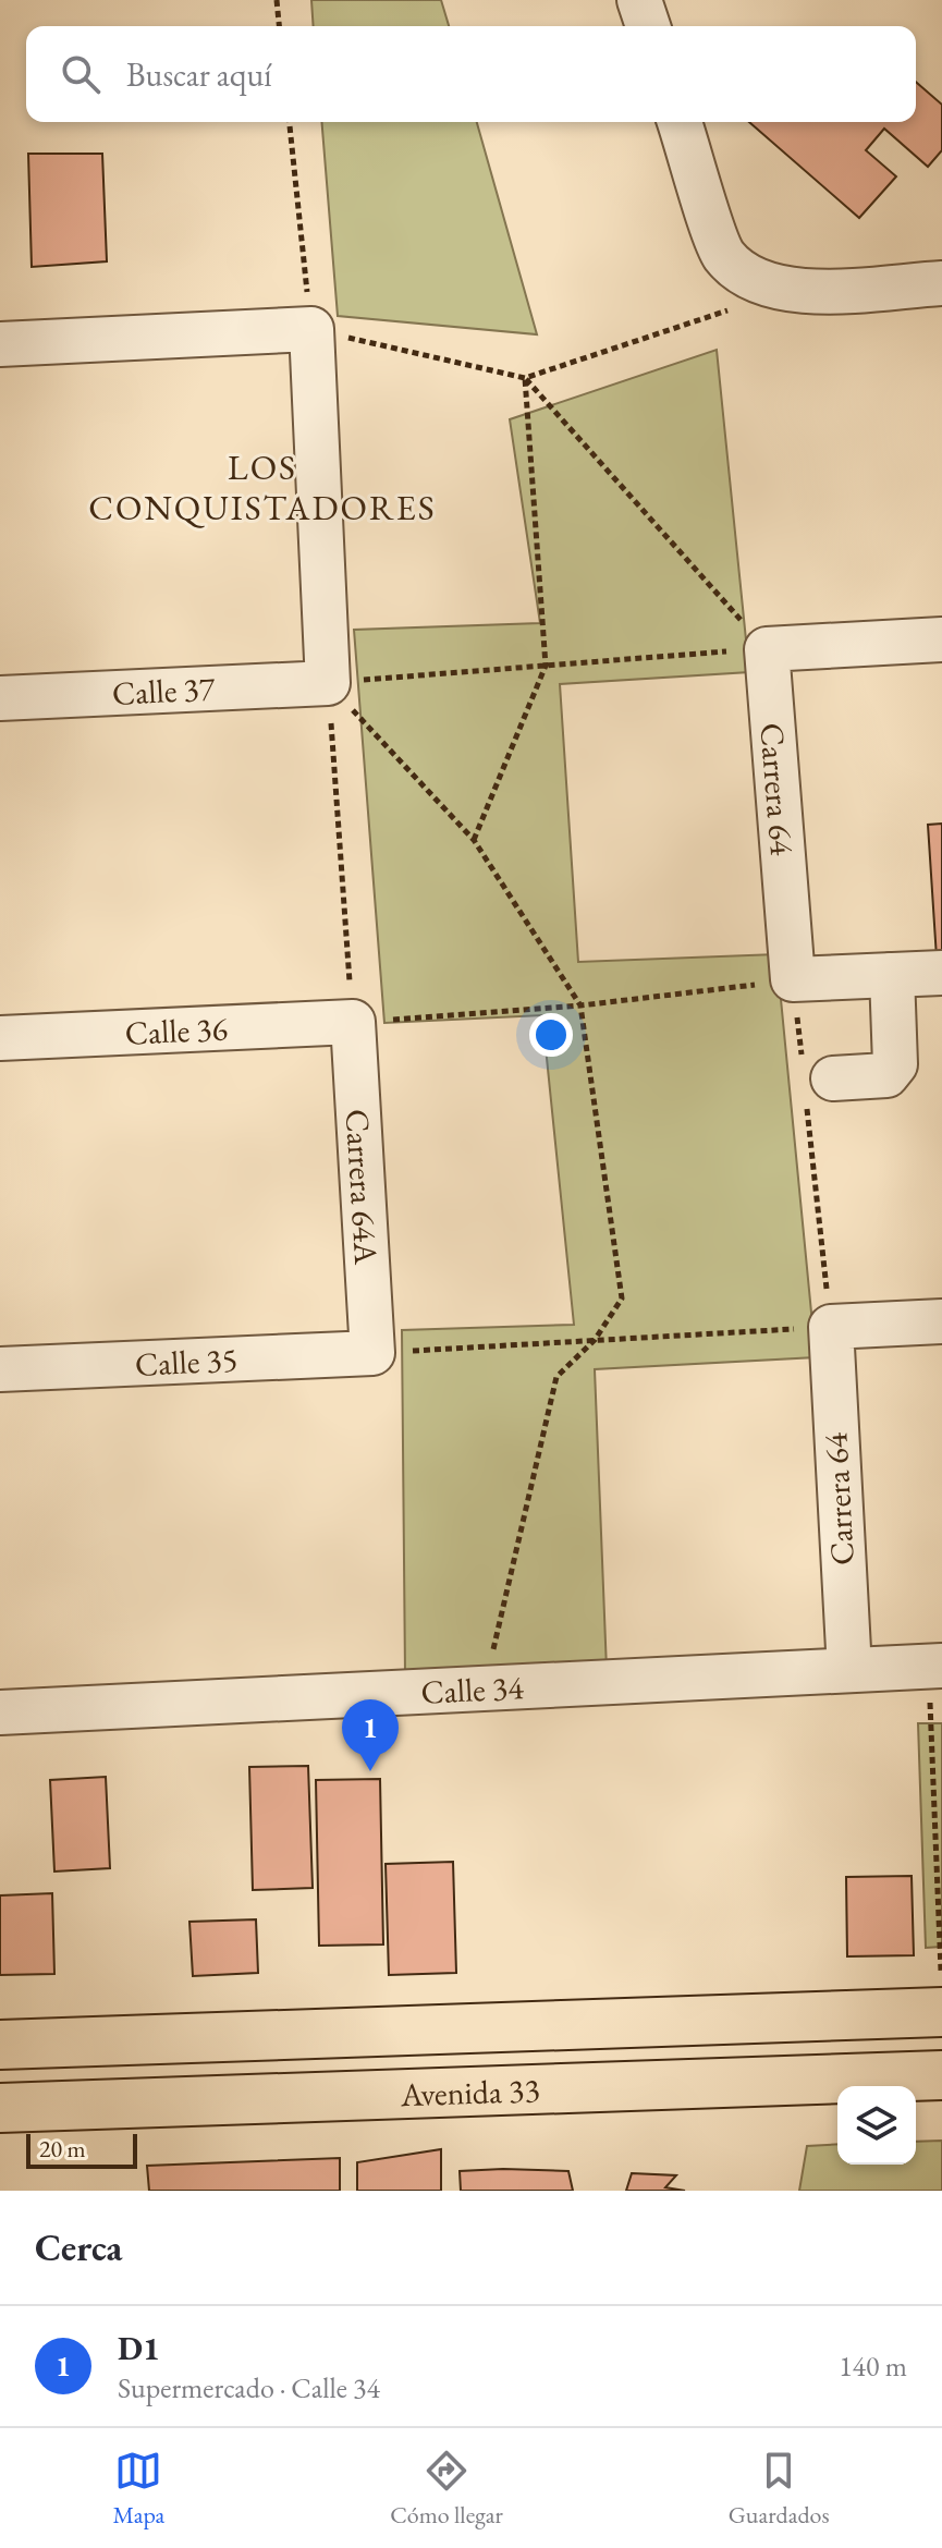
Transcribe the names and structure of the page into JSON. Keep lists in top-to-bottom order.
{
  "streets": {
    "main road": ["Avenida 33"],
    "street": [
      "Calle 37",
      "Carrera 64",
      "Calle 36",
      "Carrera 64A",
      "Calle 35",
      "Calle 34"
    ]
  },
  "crossings": [
    ["Carrera 64", "Calle 34"],
    ["Calle 36", "Carrera 64A"],
    ["Carrera 64A", "Calle 35"]
  ],
  "districts": ["LOS CONQUISTADORES"],
  "scale_bar": "20 m",
  "page": {
    "search": "Buscar aquí",
    "pins": "1",
    "scale": "20 m",
    "heading": "Cerca",
    "list": [
      {
        "mark": "1",
        "name": "D1",
        "note": "Supermercado · Calle 34",
        "value": "140 m"
      }
    ],
    "nav": ["Mapa", "Cómo llegar", "Guardados"]
  }
}
